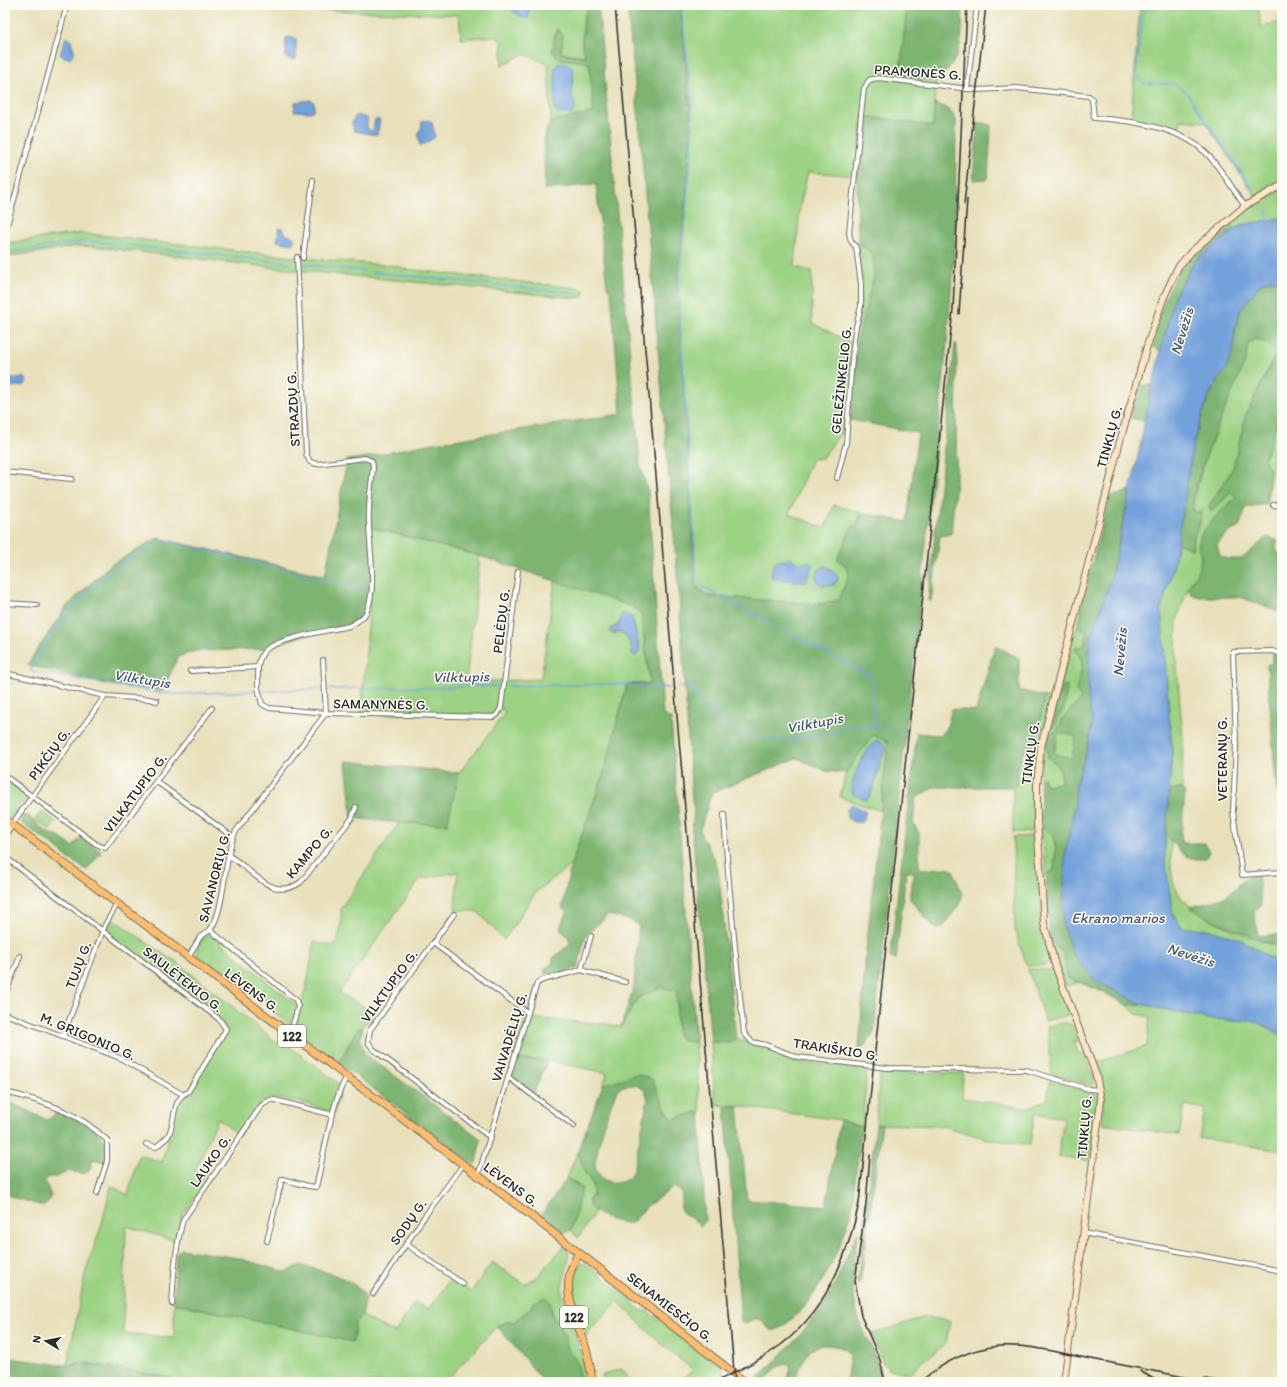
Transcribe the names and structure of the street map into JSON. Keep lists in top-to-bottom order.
{
  "streets": {
    "main road": [
      "TINKLŲ G.",
      "LĖVENS G.",
      "122",
      "SENAMIESČIO G."
    ],
    "street": [
      "PRAMONĖS G.",
      "GELEŽINKELIO G.",
      "STRAZDŲ G.",
      "PELĖDŲ G.",
      "SAMANYNĖS G.",
      "PIKČIŲ G.",
      "VETERANŲ G.",
      "VILKATUPIO G.",
      "KAMPO G.",
      "SAVANORIŲ G.",
      "TUJŲ G.",
      "SAULĖTEKIO G.",
      "VILKTUPIO G.",
      "M. GRIGONIO G.",
      "VAIVADĖLIŲ G.",
      "TRAKIŠKIO G.",
      "LAUKO G.",
      "SODŲ G."
    ]
  },
  "crossings": [
    ["PRAMONĖS G.", "GELEŽINKELIO G."],
    ["STRAZDŲ G.", "SAMANYNĖS G."],
    ["TINKLŲ G.", "TRAKIŠKIO G."],
    ["PELĖDŲ G.", "SAMANYNĖS G."],
    ["SAMANYNĖS G.", "SAVANORIŲ G."],
    ["PIKČIŲ G.", "VILKATUPIO G."],
    ["PIKČIŲ G.", "LĖVENS G."],
    ["KAMPO G.", "SAVANORIŲ G."],
    ["SAVANORIŲ G.", "LĖVENS G."],
    ["TUJŲ G.", "SAULĖTEKIO G."],
    ["TUJŲ G.", "LĖVENS G."],
    ["TUJŲ G.", "M. GRIGONIO G."],
    ["SAULĖTEKIO G.", "M. GRIGONIO G."],
    ["VILKTUPIO G.", "VAIVADĖLIŲ G."],
    ["LĖVENS G.", "122"],
    ["LĖVENS G.", "VAIVADĖLIŲ G."],
    ["LĖVENS G.", "SODŲ G."],
    ["LĖVENS G.", "SENAMIESČIO G."],
    ["122", "SENAMIESČIO G."]
  ],
  "water": ["Nevėžis", "Vilktupis", "Ekrano marios"],
  "north": "left"
}
